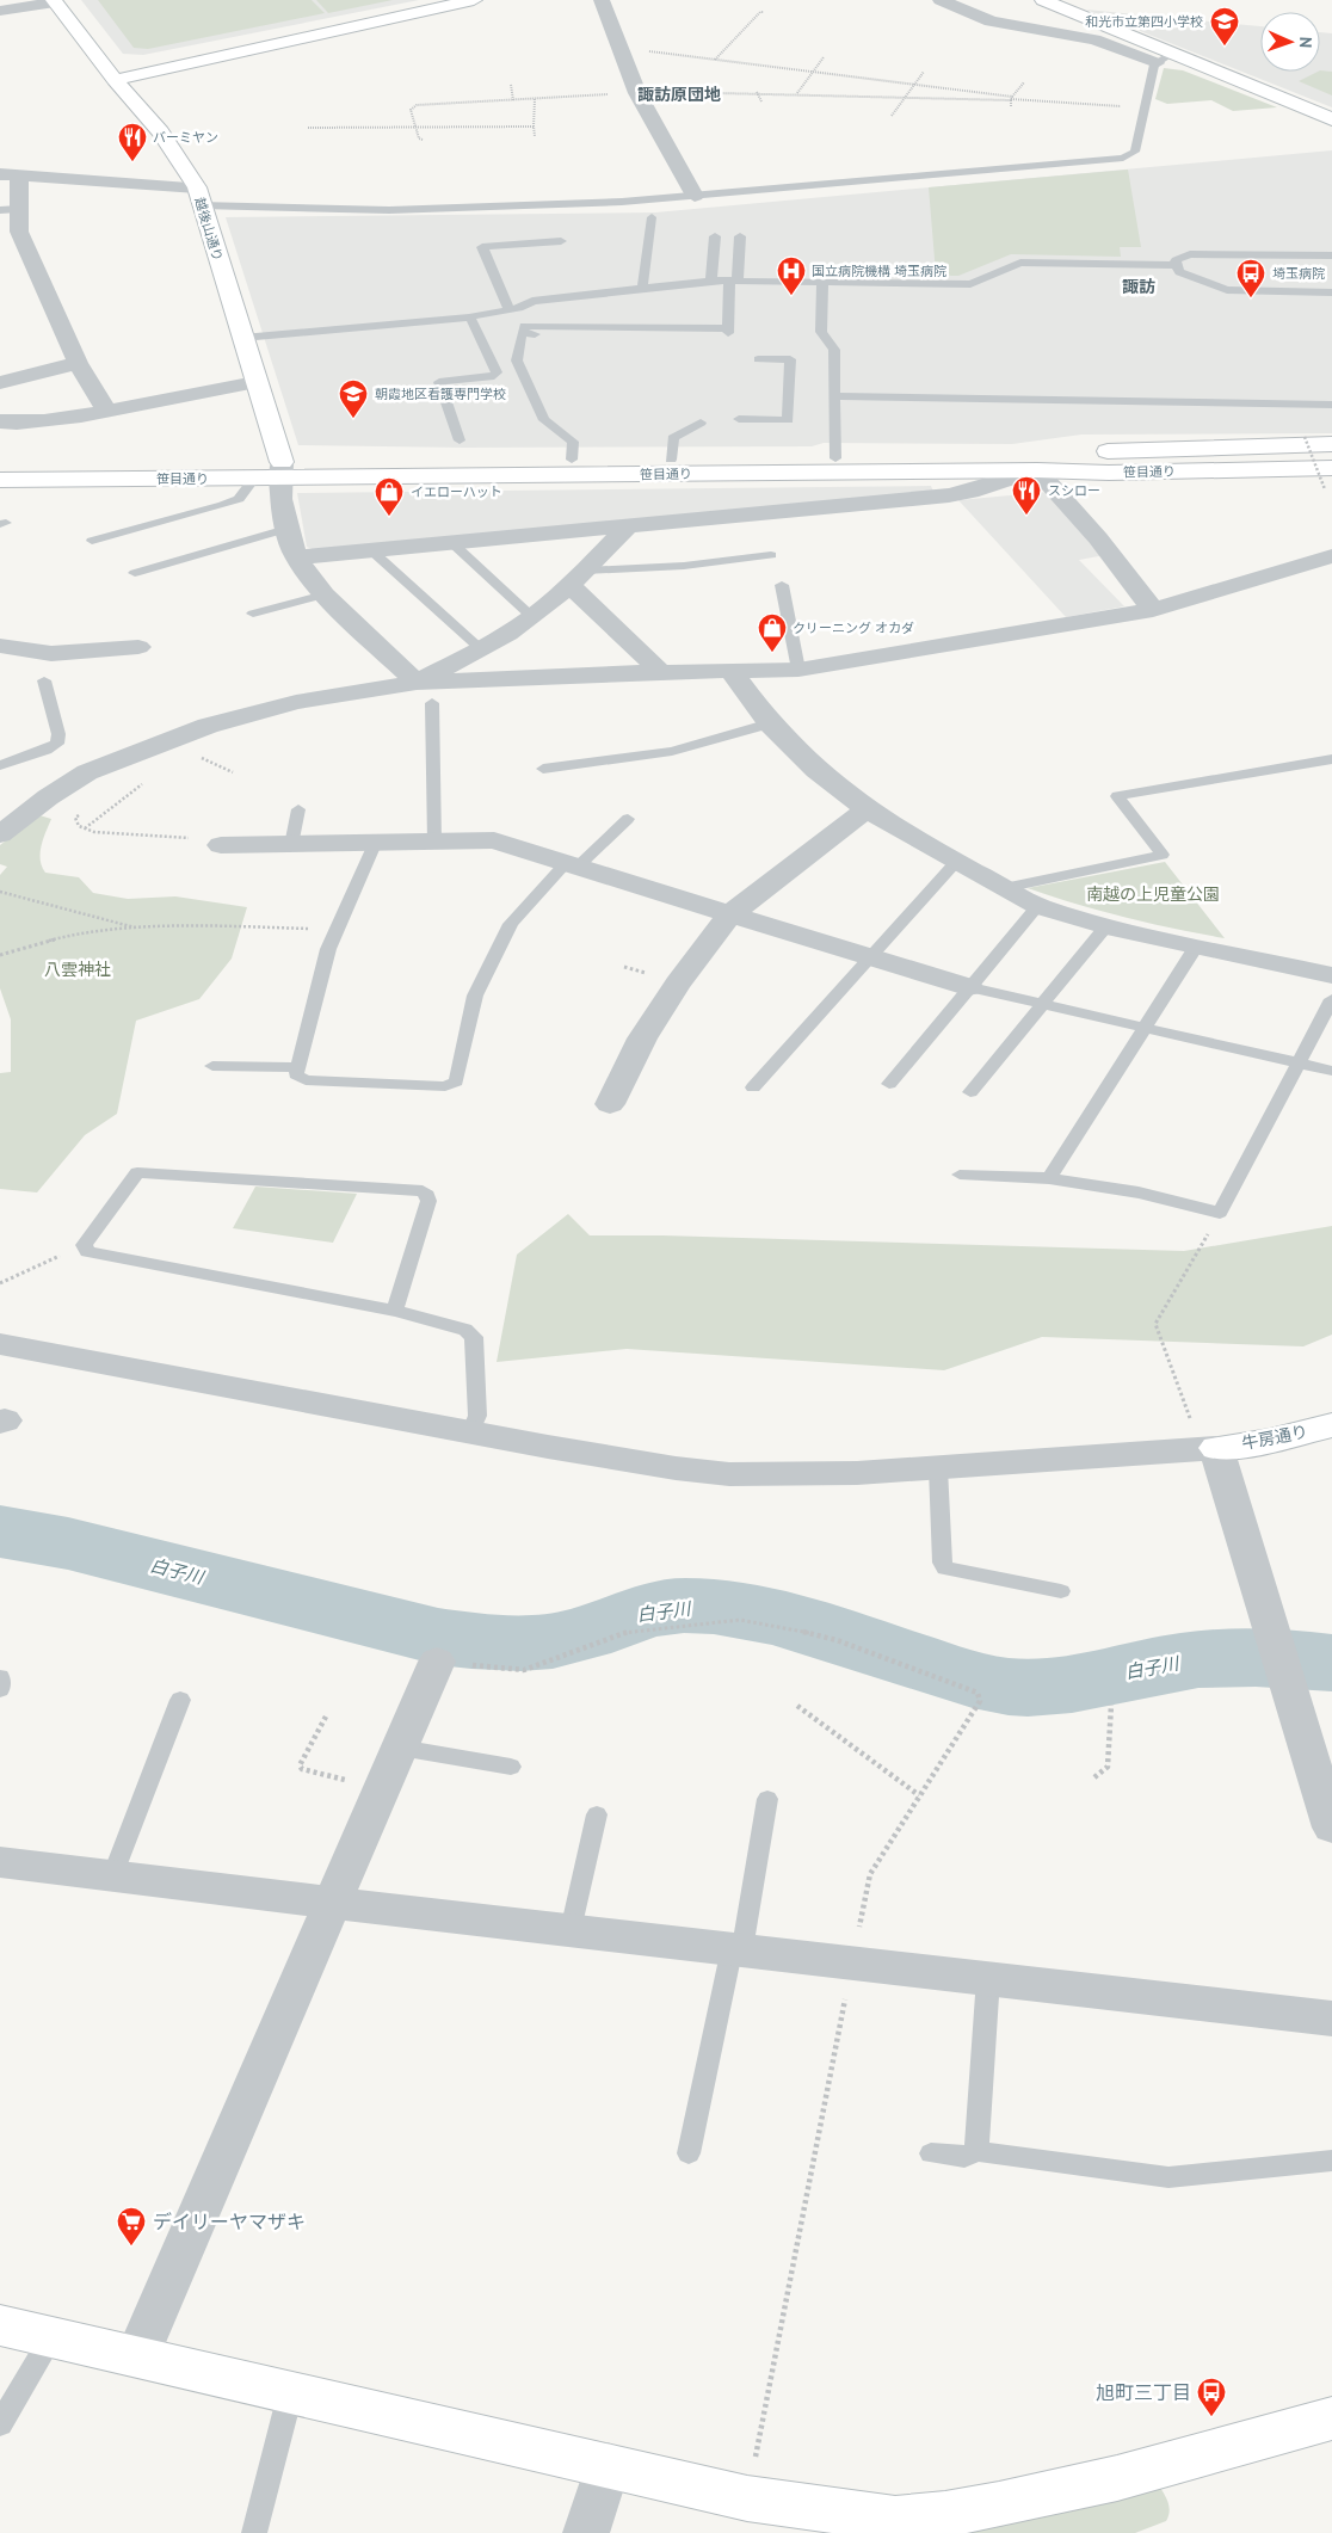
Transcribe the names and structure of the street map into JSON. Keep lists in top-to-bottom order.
{
  "streets": {
    "street": ["越後山通り", "笹目通り", "牛房通り"]
  },
  "crossings": [
    ["越後山通り", "笹目通り"]
  ],
  "districts": ["諏訪原団地", "諏訪"],
  "water": ["白子川"],
  "parks": ["南越の上児童公園", "八雲神社"],
  "places": {
    "school or university": ["和光市立第四小学校", "朝霞地区看護専門学校"],
    "restaurant": ["バーミヤン", "スシロー"],
    "hospital": ["国立病院機構 埼玉病院"],
    "bus stop": ["埼玉病院", "旭町三丁目"],
    "shop": ["イエローハット", "クリーニング オカダ"],
    "supermarket": ["デイリーヤマザキ"]
  },
  "north": "right"
}
